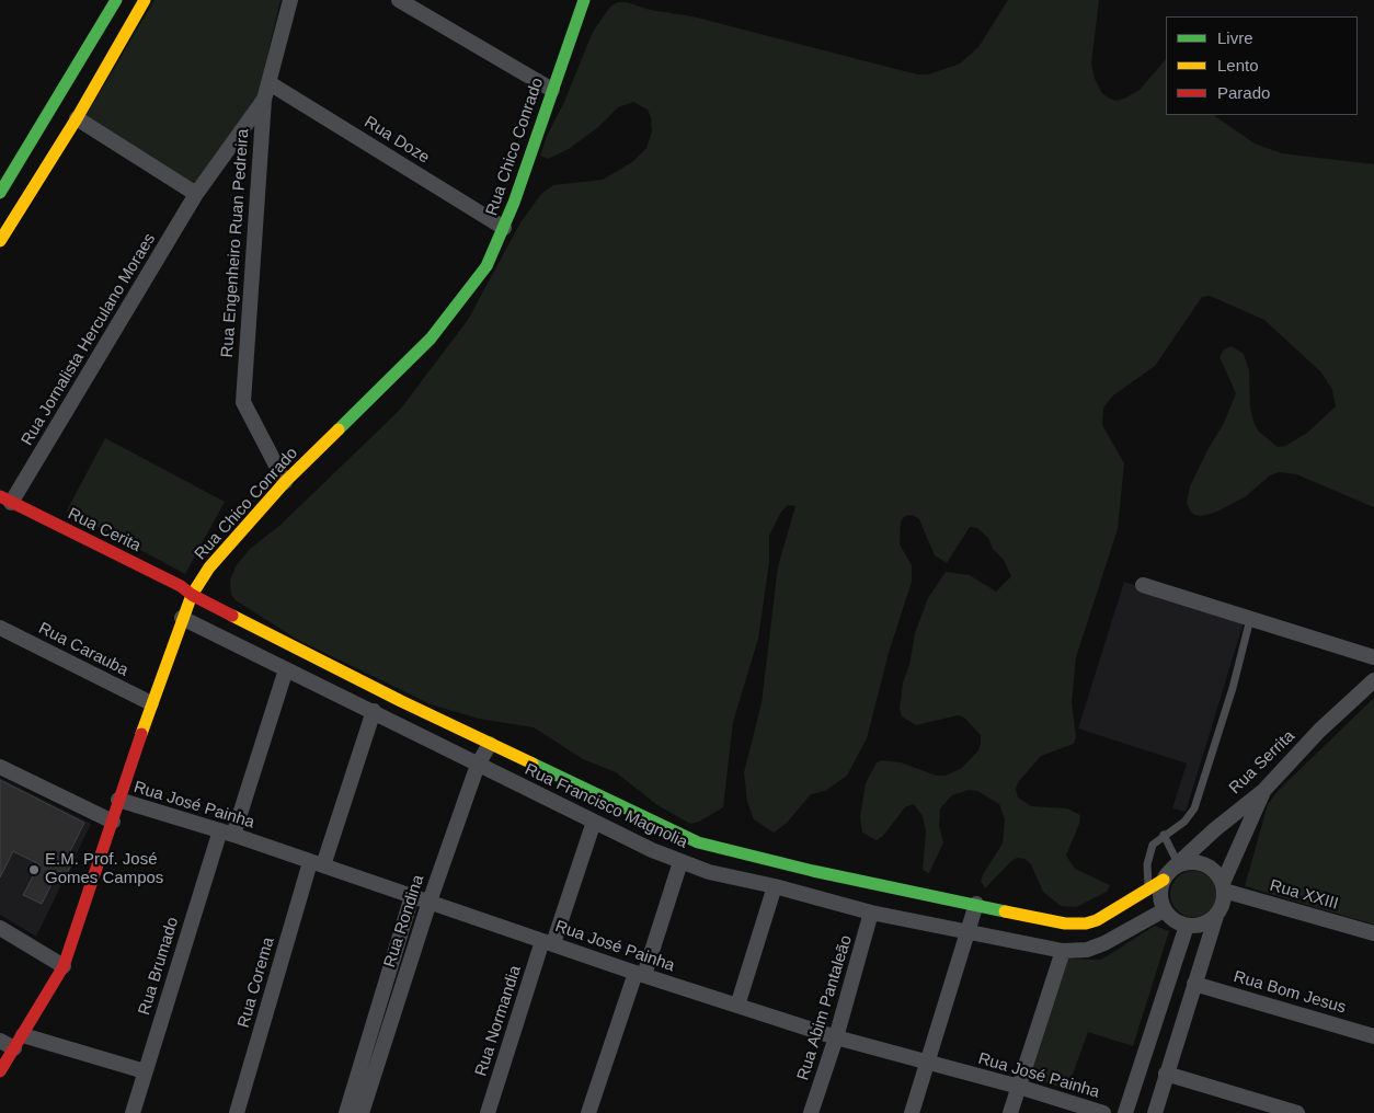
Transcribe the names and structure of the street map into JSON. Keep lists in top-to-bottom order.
{
  "streets": {
    "street": [
      "Rua Doze",
      "Rua Chico Conrado",
      "Rua Engenheiro Ruan Pedreira",
      "Rua Jornalista Herculano Moraes",
      "Rua Cerita",
      "Rua Carauba",
      "Rua Serrita",
      "Rua José Painha",
      "Rua Francisco Magnolia",
      "Rua XXIII",
      "Rua Rondina",
      "Rua Brumado",
      "Rua Corema",
      "Rua Bom Jesus",
      "Rua Abim Pantaleão",
      "Rua Normandia"
    ]
  },
  "crossings": [
    ["Rua Doze", "Rua Chico Conrado"],
    ["Rua Doze", "Rua Engenheiro Ruan Pedreira"],
    ["Rua Chico Conrado", "Rua Engenheiro Ruan Pedreira"],
    ["Rua Chico Conrado", "Rua Cerita"],
    ["Rua Chico Conrado", "Rua Carauba"],
    ["Rua Chico Conrado", "Rua José Painha"],
    ["Rua Chico Conrado", "Rua Francisco Magnolia"],
    ["Rua Engenheiro Ruan Pedreira", "Rua Jornalista Herculano Moraes"],
    ["Rua Jornalista Herculano Moraes", "Rua Cerita"],
    ["Rua Cerita", "Rua Francisco Magnolia"],
    ["Rua Serrita", "Rua Francisco Magnolia"],
    ["Rua Serrita", "Rua XXIII"],
    ["Rua José Painha", "Rua Rondina"],
    ["Rua José Painha", "Rua Brumado"],
    ["Rua José Painha", "Rua Corema"],
    ["Rua José Painha", "Rua Abim Pantaleão"],
    ["Rua José Painha", "Rua Normandia"],
    ["Rua Francisco Magnolia", "Rua XXIII"],
    ["Rua Francisco Magnolia", "Rua Rondina"],
    ["Rua Francisco Magnolia", "Rua Brumado"],
    ["Rua Francisco Magnolia", "Rua Corema"],
    ["Rua Francisco Magnolia", "Rua Abim Pantaleão"],
    ["Rua Francisco Magnolia", "Rua Normandia"]
  ],
  "places": ["E.M. Prof. José Gomes Campos"],
  "legend": ["Livre", "Lento", "Parado"]
}
